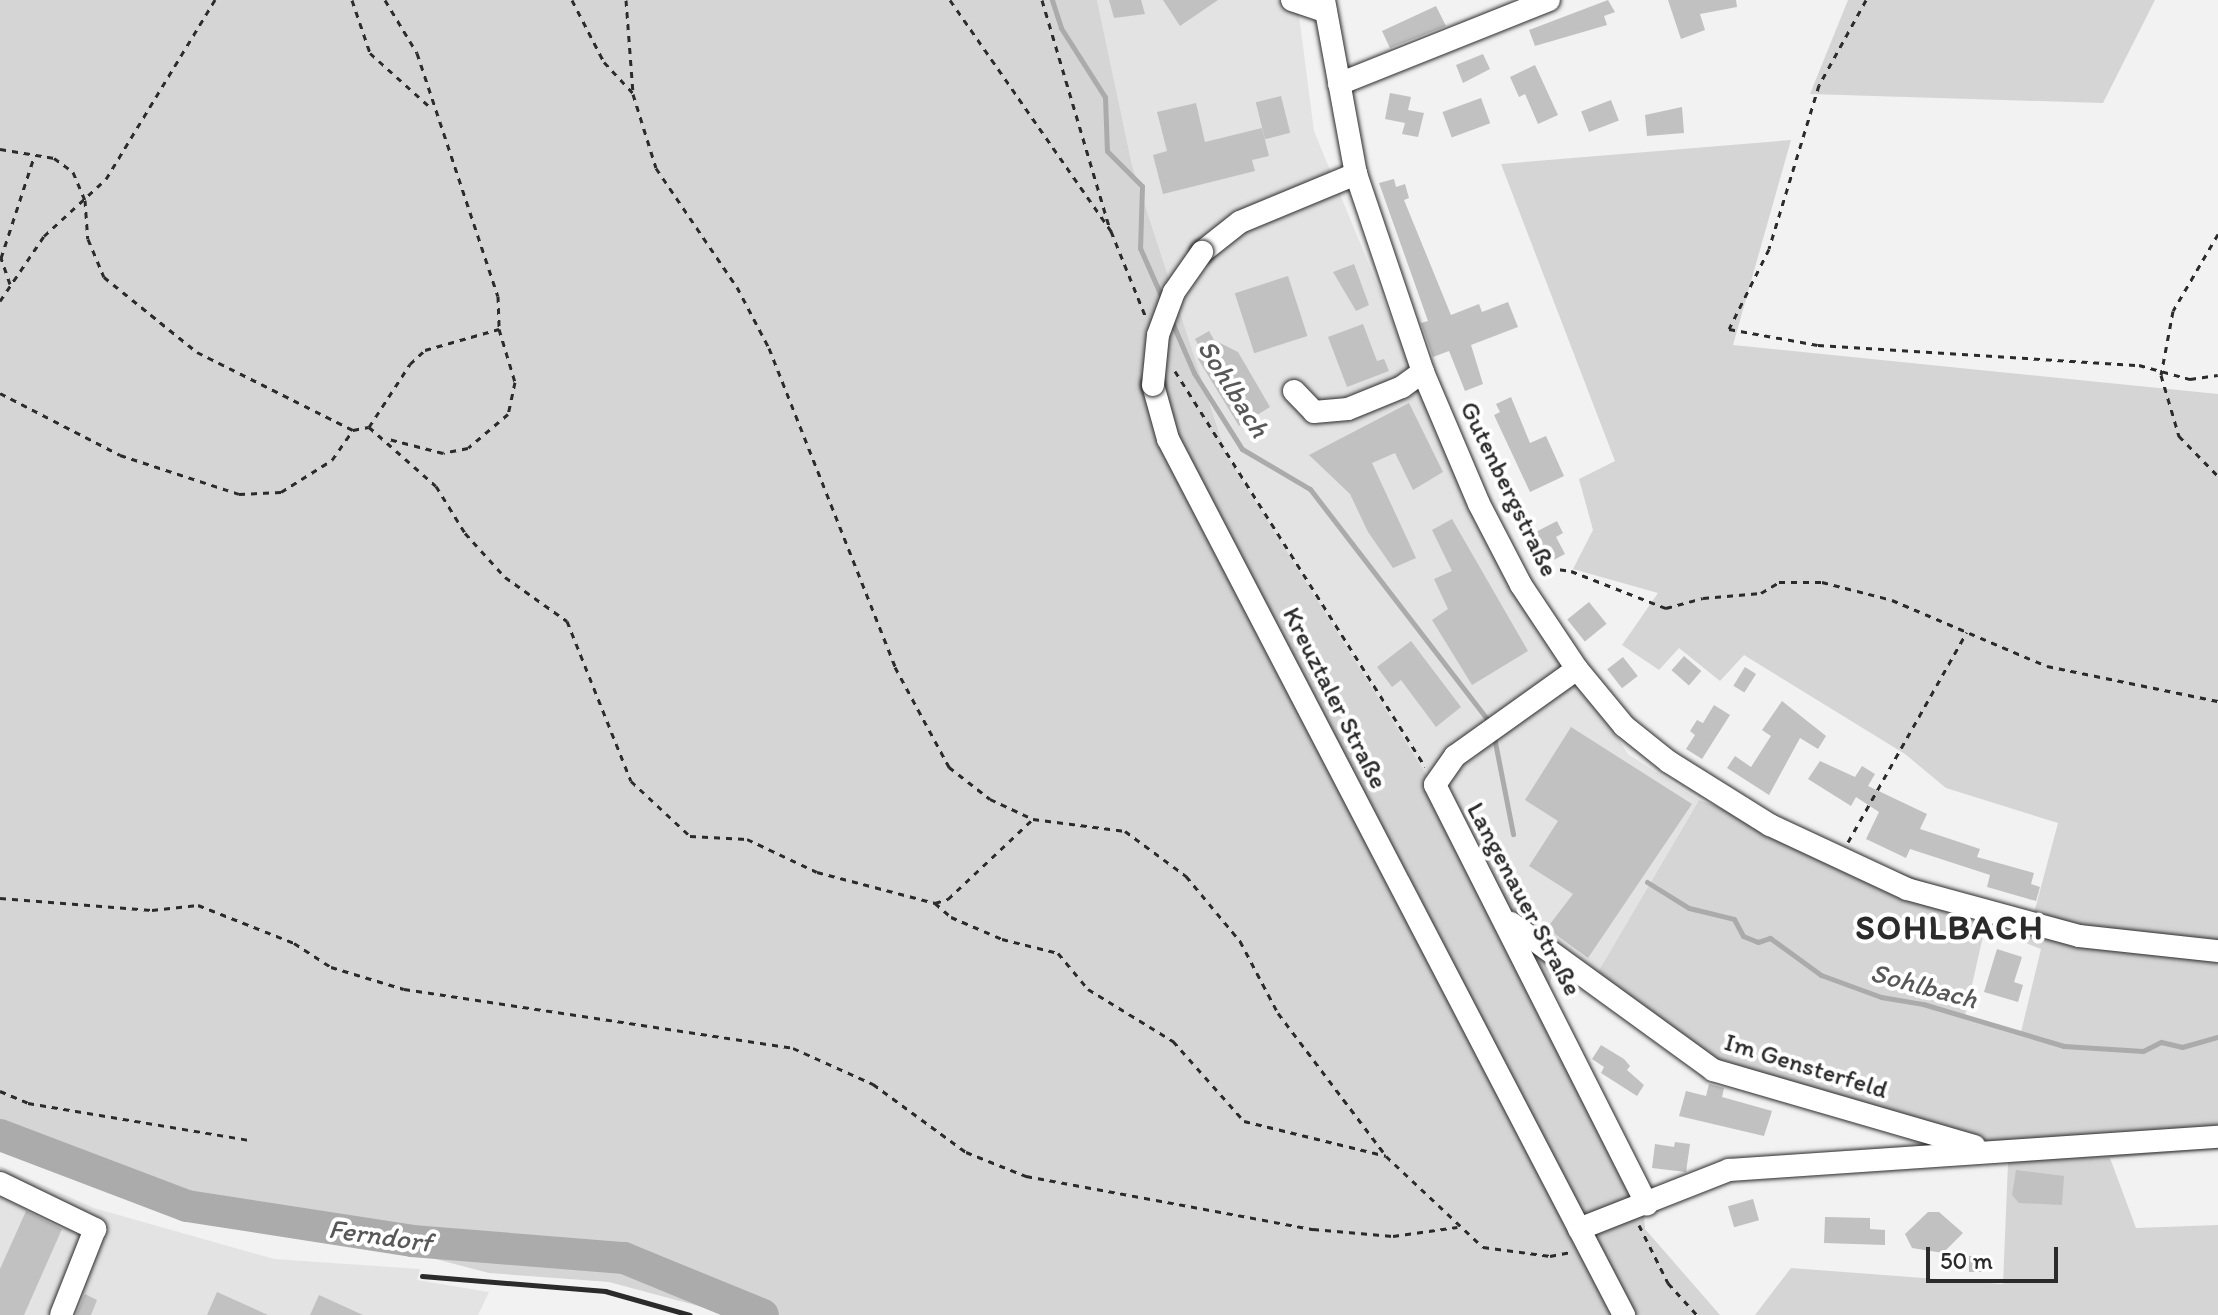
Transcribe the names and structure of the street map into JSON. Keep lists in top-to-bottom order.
{
  "streets": {
    "street": [
      "Gutenbergstraße",
      "Kreuztaler Straße",
      "Langenauer Straße",
      "Im Gensterfeld"
    ]
  },
  "crossings": [
    ["Gutenbergstraße", "Kreuztaler Straße"],
    ["Gutenbergstraße", "Langenauer Straße"],
    ["Kreuztaler Straße", "Im Gensterfeld"],
    ["Langenauer Straße", "Im Gensterfeld"]
  ],
  "districts": ["SOHLBACH"],
  "water": ["Sohlbach", "Ferndorf"],
  "scale_bar": "50 m"
}
